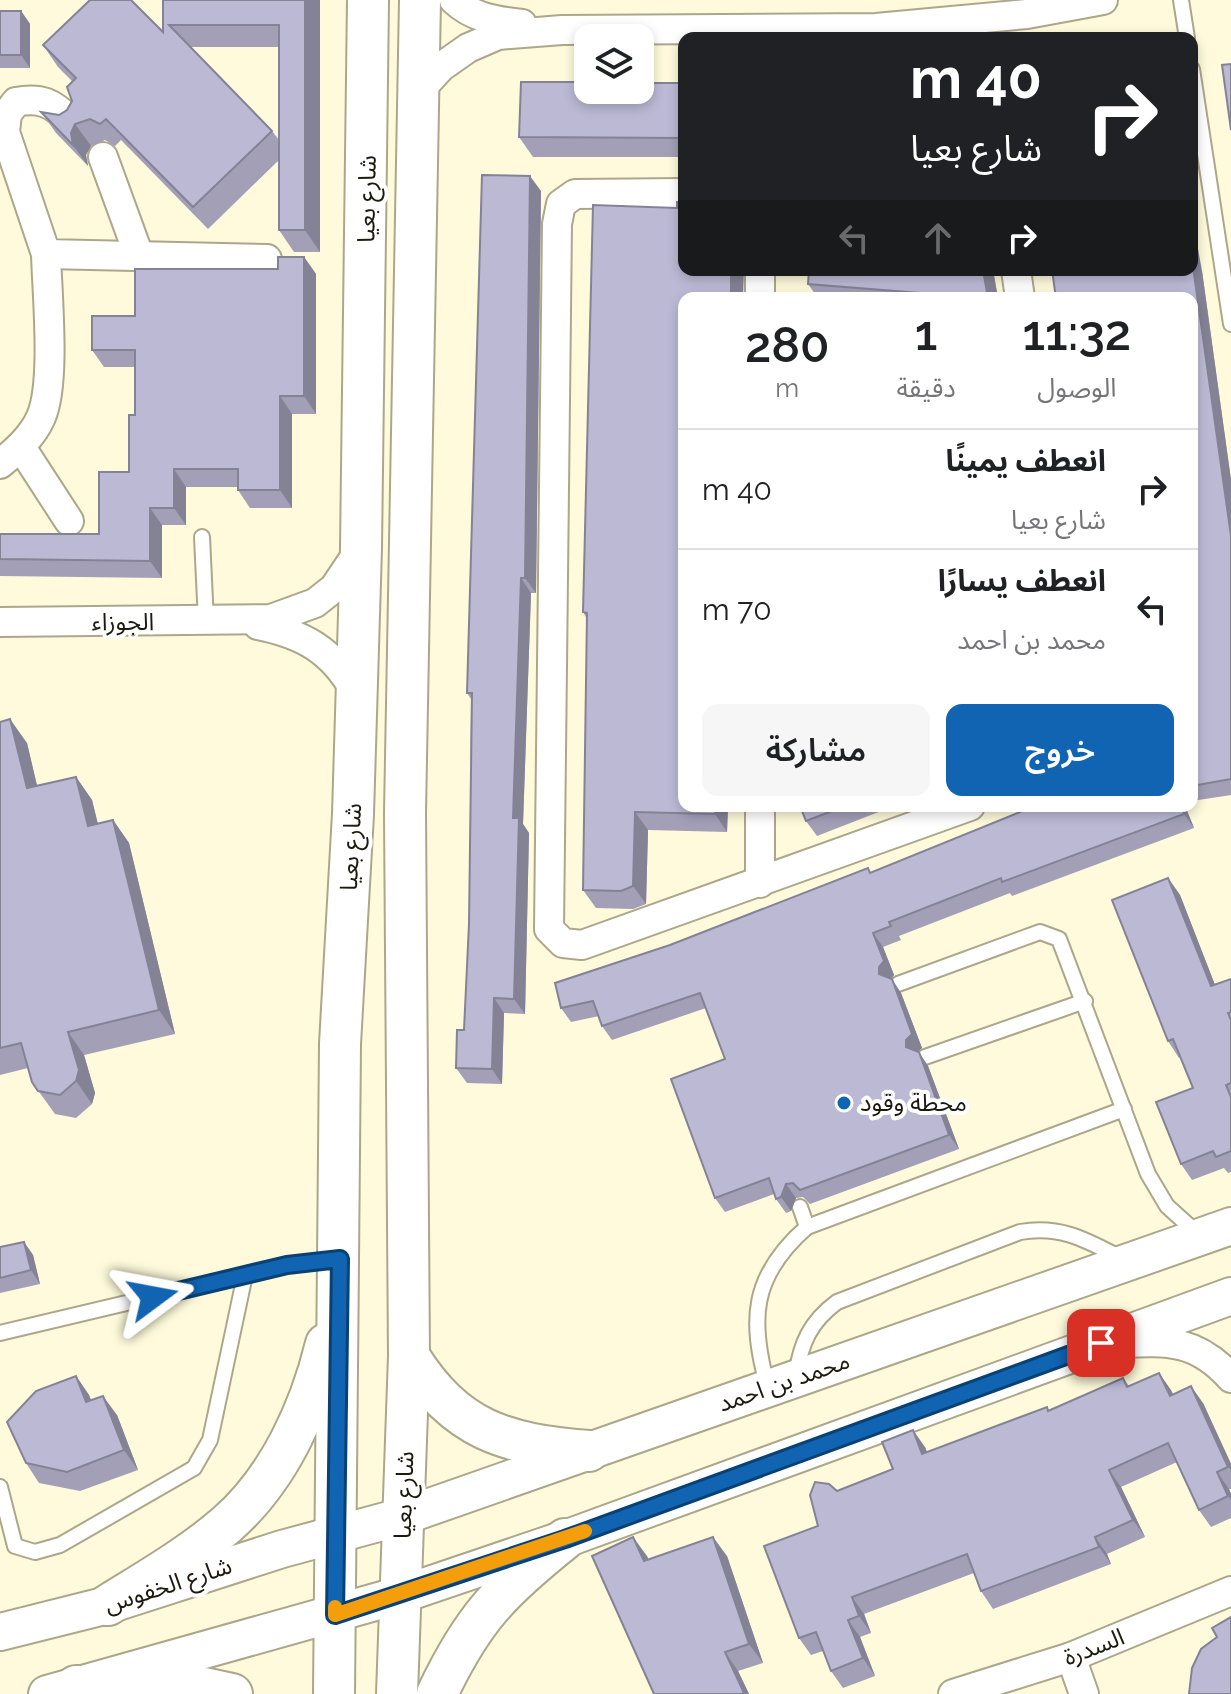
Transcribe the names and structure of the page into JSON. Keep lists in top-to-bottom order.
{
  "streets": {
    "main road": ["شارع بعيا"],
    "street": [
      "الجوزاء",
      "محمد بن احمد",
      "شارع الخفوس",
      "السدرة"
    ]
  },
  "crossings": [
    ["شارع بعيا", "محمد بن احمد"],
    ["شارع بعيا", "شارع الخفوس"],
    ["محمد بن احمد", "شارع الخفوس"]
  ],
  "places": ["محطة وقود"],
  "page": {
    "turn": ["40 m", "شارع بعيا"],
    "eta": [
      "11:32",
      "الوصول",
      "1",
      "دقيقة",
      "280",
      "m"
    ],
    "list": [
      {
        "name": "انعطف يمينًا",
        "note": "شارع بعيا",
        "value": "40 m"
      },
      {
        "name": "انعطف يسارًا",
        "note": "محمد بن احمد",
        "value": "70 m"
      }
    ],
    "buttons": ["خروج", "مشاركة"]
  }
}
